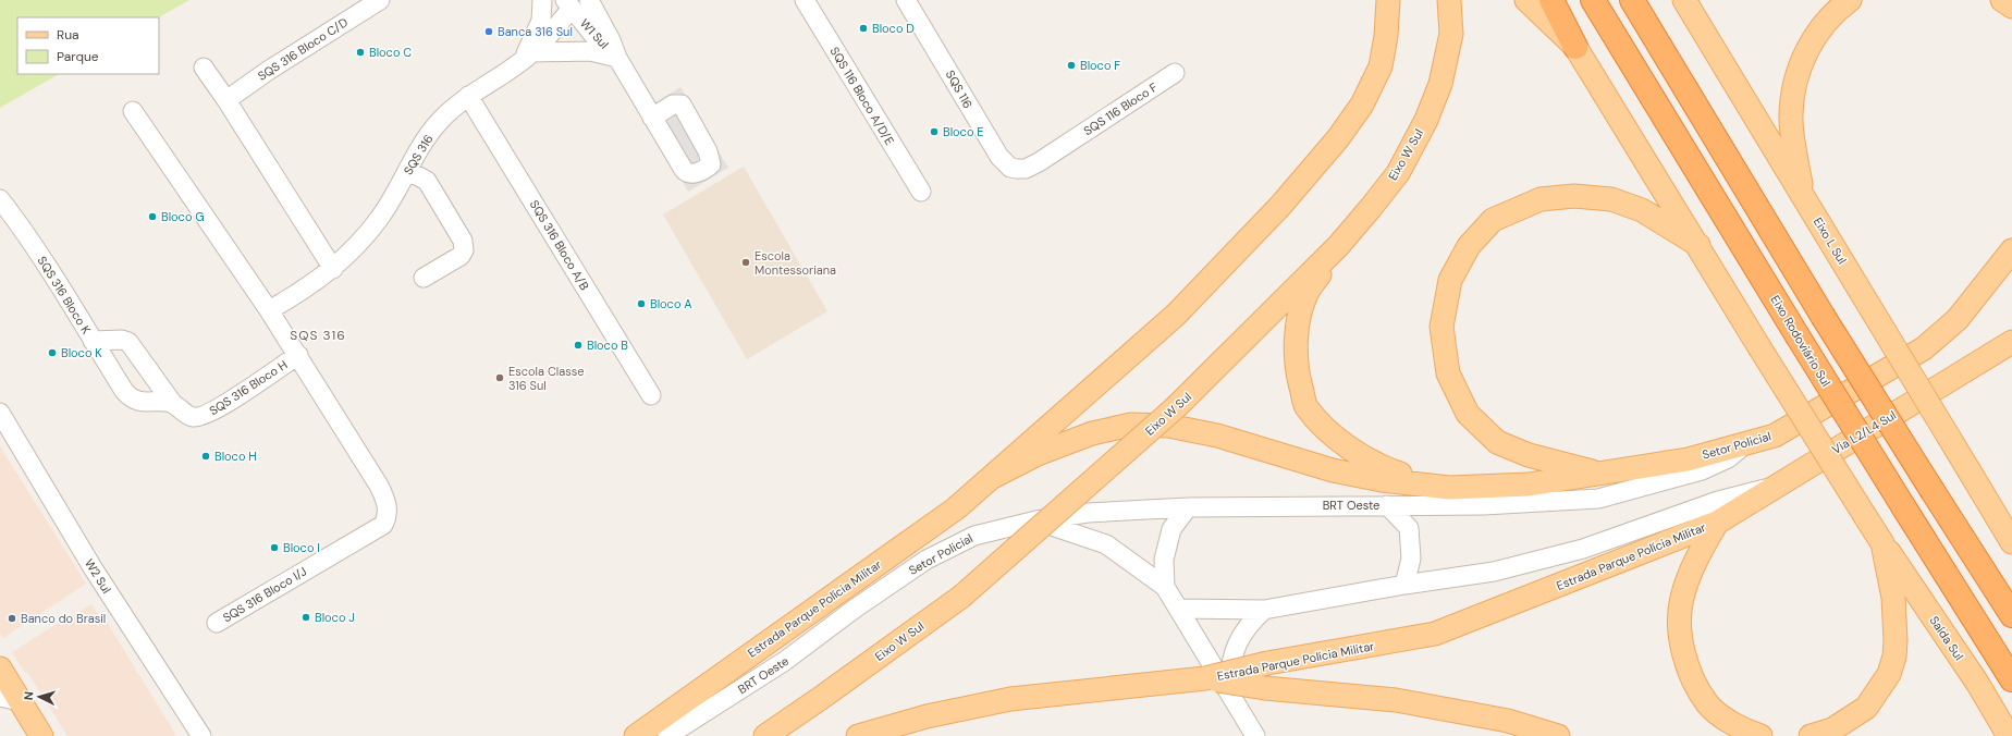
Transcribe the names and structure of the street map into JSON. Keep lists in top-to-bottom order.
{
  "streets": {
    "highway": ["Eixo Rodoviário Sul"],
    "main road": [
      "Eixo W Sul",
      "Eixo L Sul",
      "Via L2/L4 Sul",
      "Setor Policial",
      "Estrada Parque Polícia Militar",
      "Saída Sul"
    ],
    "street": [
      "W1 Sul",
      "SQS 316 Bloco C/D",
      "SQS 116",
      "SQS 116 Bloco A/D/E",
      "SQS 116 Bloco F",
      "SQS 316",
      "SQS 316 Bloco A/B",
      "SQS 316 Bloco K",
      "SQS 316 Bloco H",
      "BRT Oeste",
      "W2 Sul",
      "SQS 316 Bloco I/J"
    ]
  },
  "crossings": [
    ["W1 Sul", "SQS 316"],
    ["SQS 116", "SQS 116 Bloco F"],
    ["SQS 316", "SQS 316 Bloco A/B"],
    ["SQS 316 Bloco K", "SQS 316 Bloco H"],
    ["SQS 316 Bloco H", "SQS 316 Bloco I/J"],
    ["Via L2/L4 Sul", "Estrada Parque Polícia Militar"],
    ["Setor Policial", "BRT Oeste"]
  ],
  "districts": ["SQS 316"],
  "places": [
    "Bloco D",
    "Banca 316 Sul",
    "Bloco C",
    "Bloco F",
    "Bloco E",
    "Bloco G",
    "Escola Montessoriana",
    "Bloco A",
    "Bloco B",
    "Bloco K",
    "Escola Classe 316 Sul",
    "Bloco H",
    "Bloco I",
    "Bloco J",
    "Banco do Brasil"
  ],
  "legend": ["Rua", "Parque"],
  "north": "left"
}
